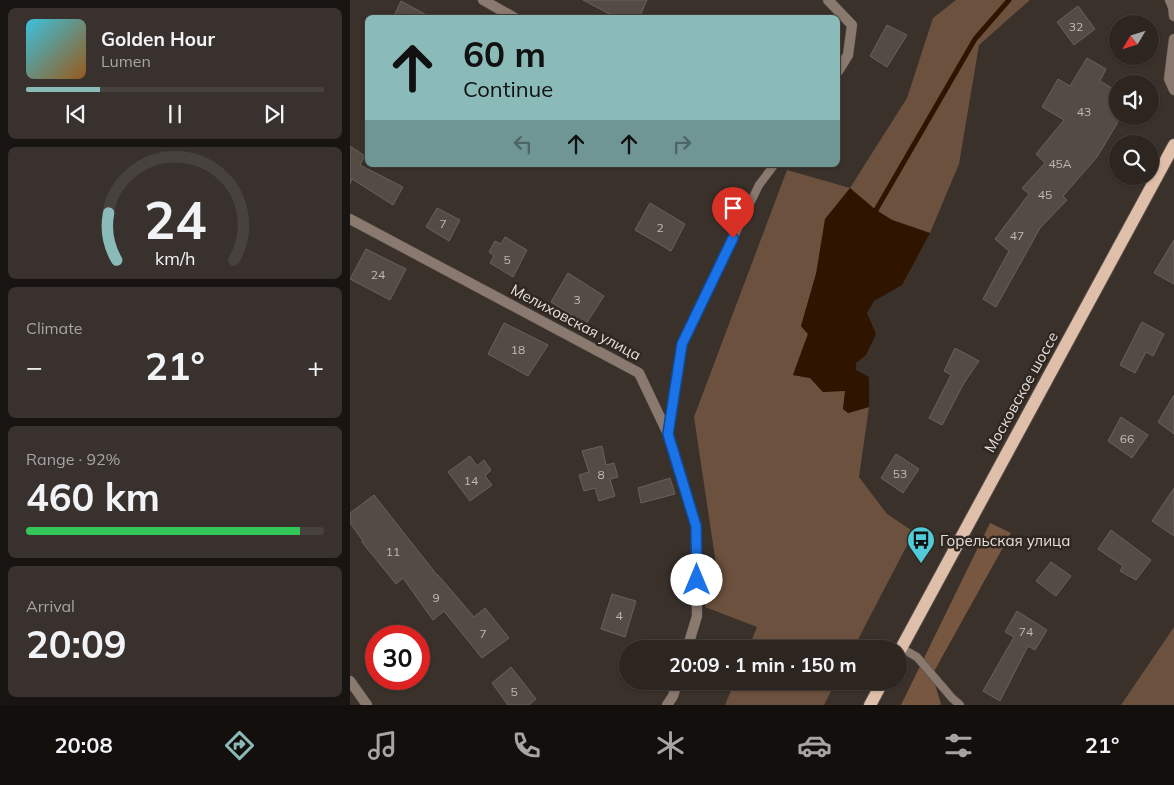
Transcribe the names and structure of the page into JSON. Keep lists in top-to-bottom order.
{
  "streets": {
    "main road": ["Московское шоссе"],
    "street": ["Мелиховская улица"]
  },
  "places": {
    "bus stop": ["Горельская улица"]
  },
  "house_numbers": [
    "32",
    "43",
    "45А",
    "45",
    "7",
    "2",
    "47",
    "5",
    "24",
    "3",
    "18",
    "66",
    "53",
    "8",
    "14",
    "11",
    "9",
    "4",
    "74",
    "7",
    "5"
  ],
  "north": "bottom left",
  "page": {
    "turn": ["60 m", "Continue"],
    "song": ["Golden Hour", "Lumen"],
    "tile": [
      "Climate",
      ["Range · 92%", "460 km"],
      ["Arrival", "20:09"]
    ],
    "heat": ["−", "21°", "+"],
    "limit": "30",
    "trip": "20:09 · 1 min · 150 m",
    "tabs": ["20:08", "21°"],
    "gauge": ["24", "km/h"]
  }
}
